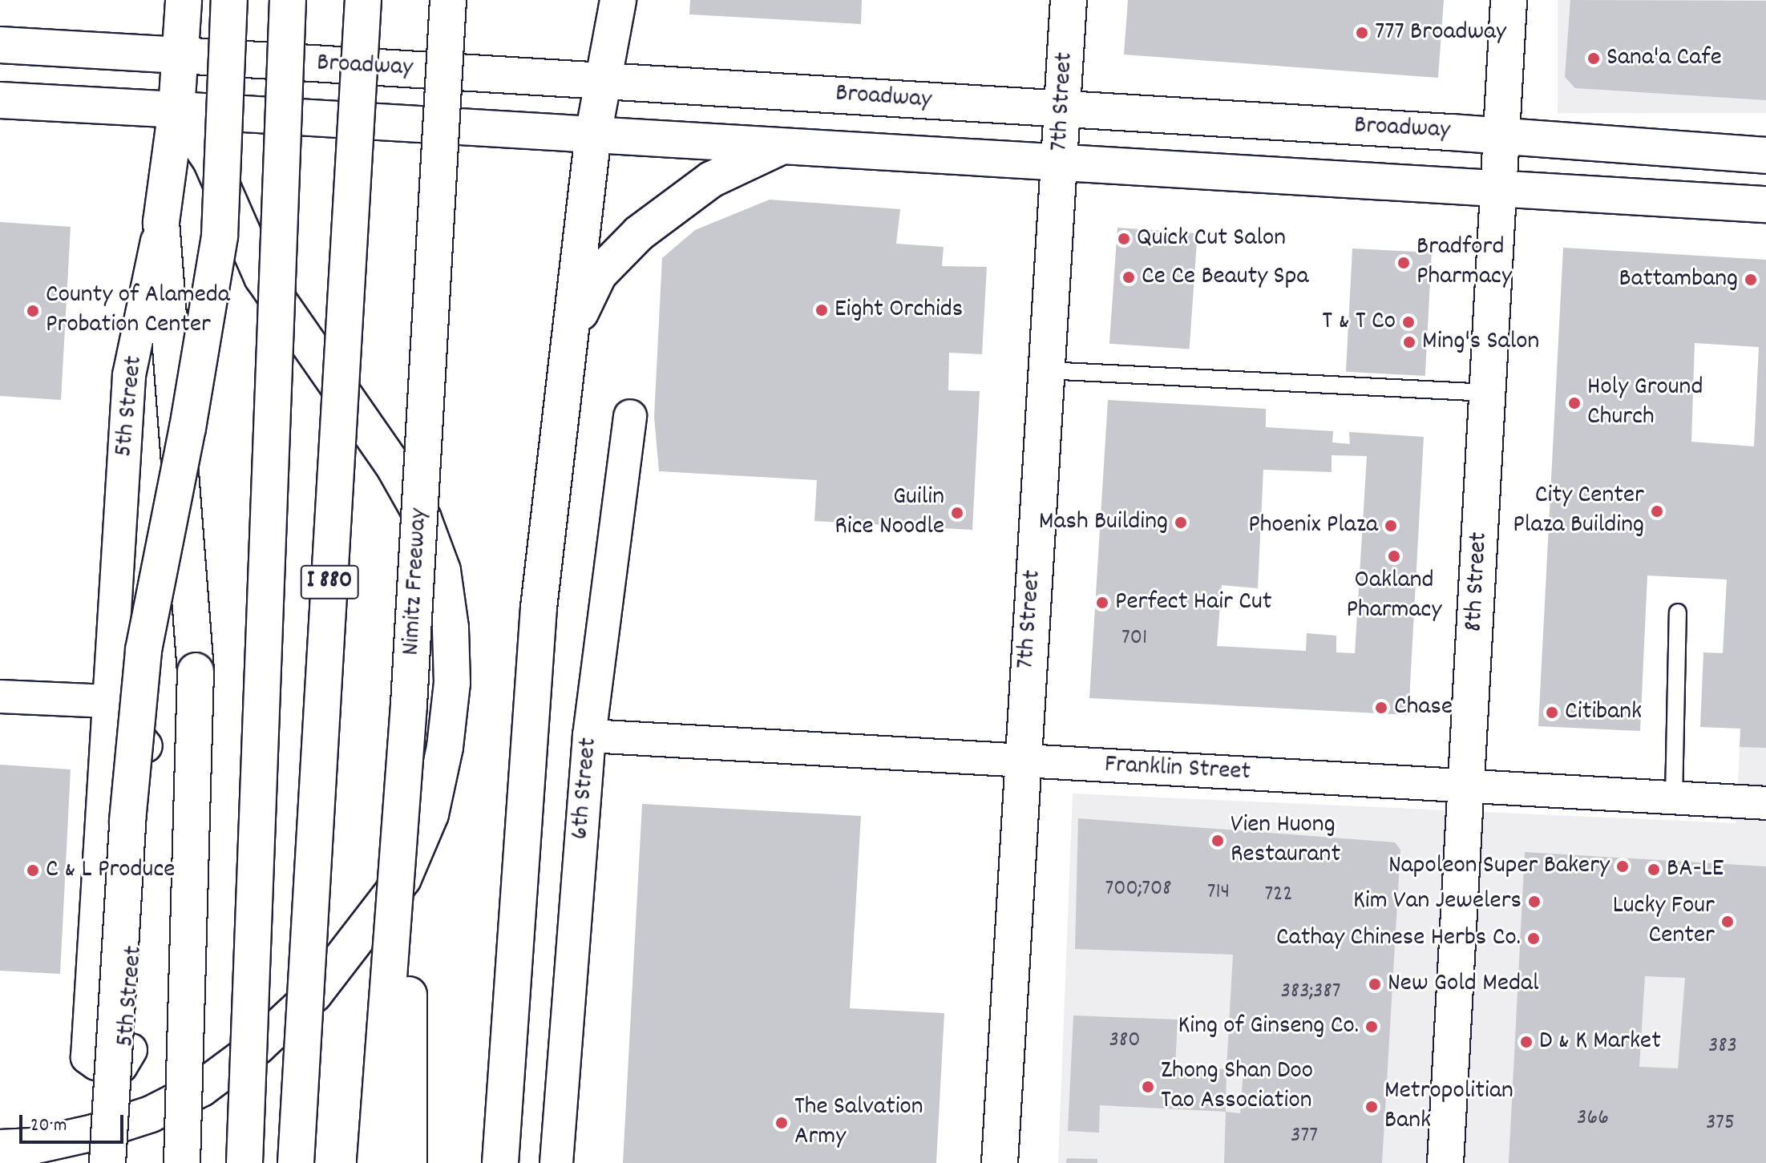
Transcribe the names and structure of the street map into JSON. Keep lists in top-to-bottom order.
{
  "streets": {
    "main road": [
      "Broadway",
      "7th Street",
      "5th Street",
      "I 880",
      "Nimitz Freeway",
      "8th Street"
    ],
    "street": ["Franklin Street", "6th Street"]
  },
  "crossings": [
    ["Broadway", "7th Street"],
    ["Broadway", "5th Street"],
    ["Broadway", "8th Street"],
    ["7th Street", "Franklin Street"],
    ["8th Street", "Franklin Street"],
    ["Franklin Street", "6th Street"]
  ],
  "places": [
    "777 Broadway",
    "Sana'a Cafe",
    "Quick Cut Salon",
    "Bradford Pharmacy",
    "Ce Ce Beauty Spa",
    "Battambang",
    "Eight Orchids",
    "County of Alameda Probation Center",
    "T & T Co",
    "Ming's Salon",
    "Holy Ground Church",
    "City Center Plaza Building",
    "Guilin Rice Noodle",
    "Mash Building",
    "Phoenix Plaza",
    "Oakland Pharmacy",
    "Perfect Hair Cut",
    "Chase",
    "Citibank",
    "Vien Huong Restaurant",
    "Napoleon Super Bakery",
    "BA-LE",
    "C & L Produce",
    "Kim Van Jewelers",
    "Lucky Four Center",
    "Cathay Chinese Herbs Co.",
    "New Gold Medal",
    "King of Ginseng Co.",
    "D & K Market",
    "Zhong Shan Doo Tao Association",
    "Metropolitian Bank",
    "The Salvation Army"
  ],
  "house_numbers": [
    "701",
    "700;708",
    "714",
    "722",
    "383;387",
    "380",
    "383",
    "366",
    "375",
    "377"
  ],
  "scale_bar": "20 m"
}
